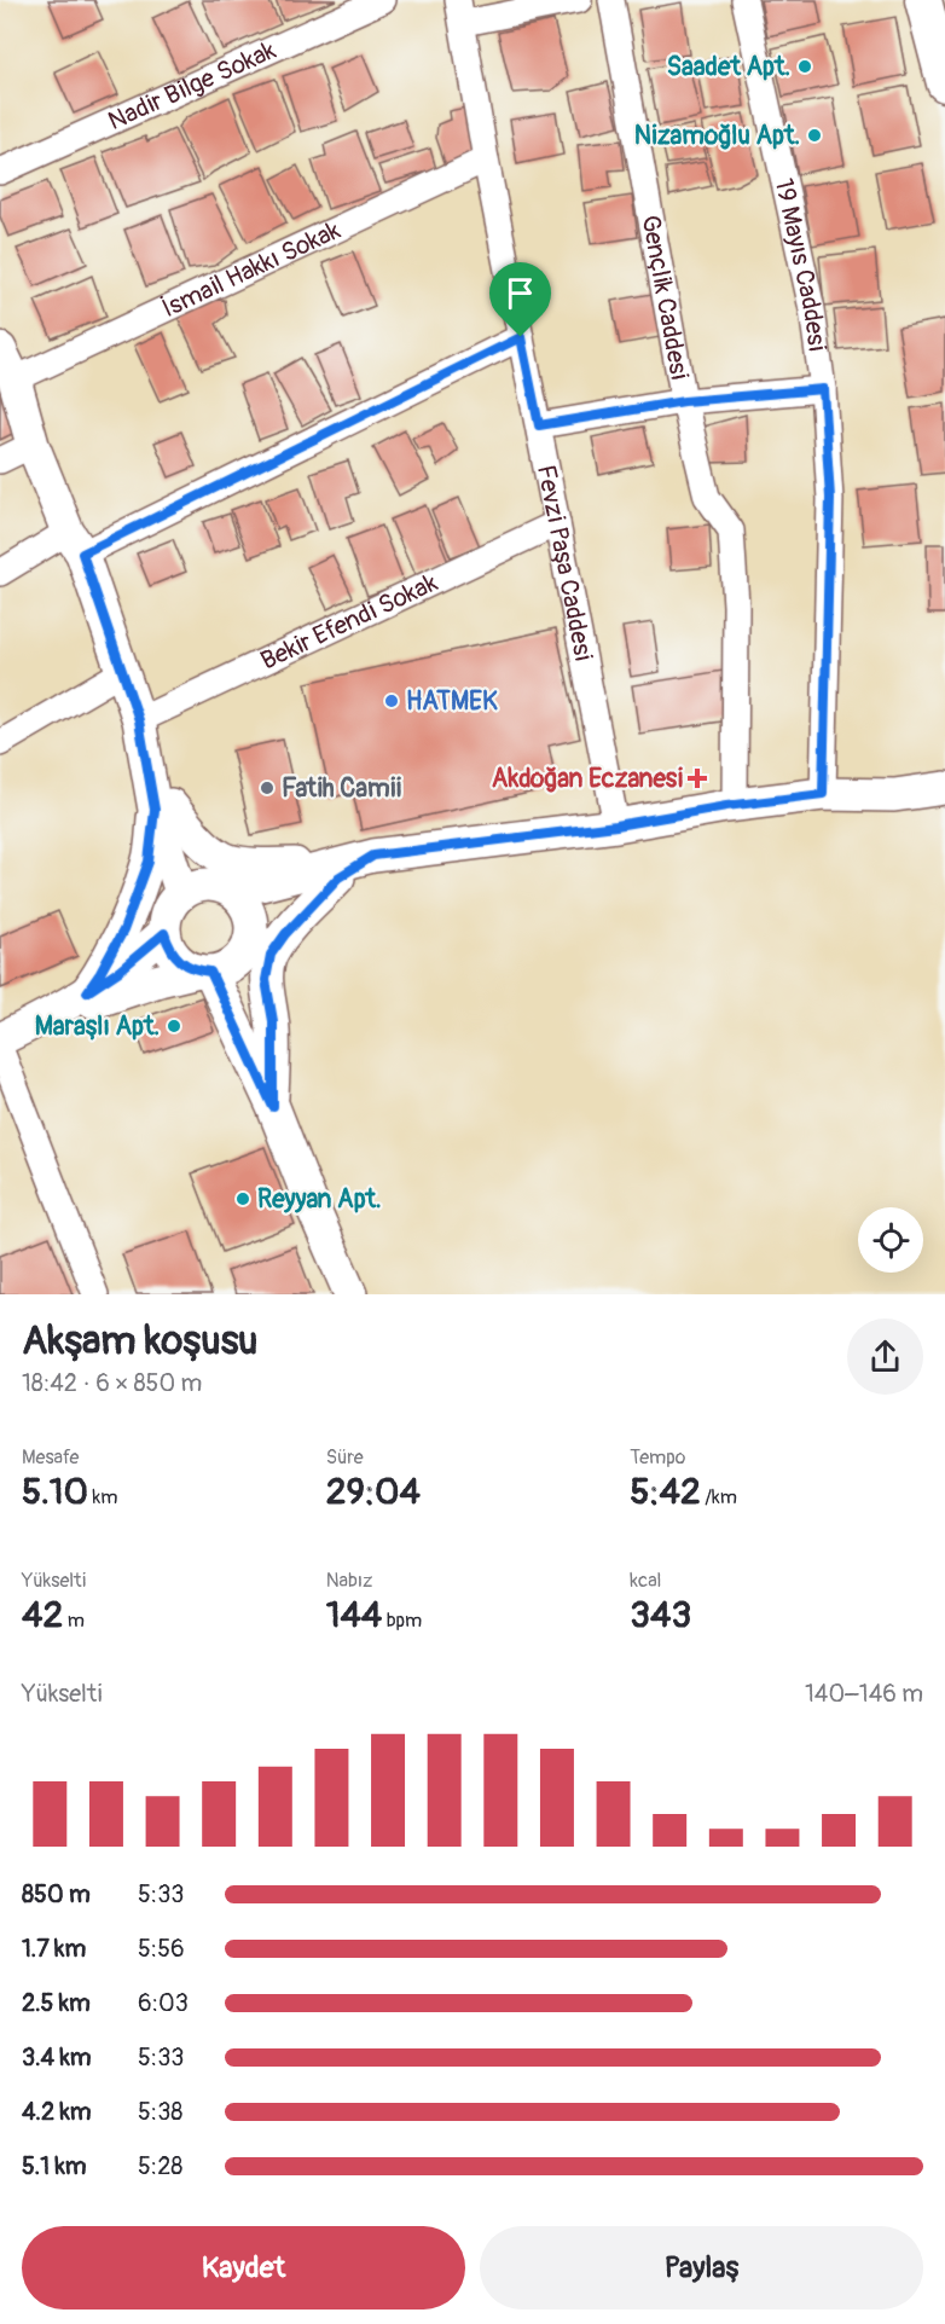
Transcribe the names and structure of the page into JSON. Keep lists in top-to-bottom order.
{
  "streets": {
    "street": [
      "Nadir Bilge Sokak",
      "19 Mayıs Caddesi",
      "İsmail Hakkı Sokak",
      "Gençlik Caddesi",
      "Fevzi Paşa Caddesi",
      "Bekir Efendi Sokak"
    ]
  },
  "crossings": [
    ["İsmail Hakkı Sokak", "Fevzi Paşa Caddesi"],
    ["Fevzi Paşa Caddesi", "Bekir Efendi Sokak"]
  ],
  "places": {
    "other": [
      "Saadet Apt.",
      "Nizamoğlu Apt.",
      "HATMEK",
      "Fatih Camii",
      "Maraşlı Apt.",
      "Reyyan Apt."
    ],
    "health": ["Akdoğan Eczanesi"]
  },
  "page": {
    "heading": ["Akşam koşusu", "18:42 · 6 × 850 m"],
    "stats": [
      ["Mesafe", "5.10 km"],
      ["Süre", "29:04"],
      ["Tempo", "5:42 /km"],
      ["Yükselti", "42 m"],
      ["Nabız", "144 bpm"],
      ["kcal", "343"]
    ],
    "chart": ["Yükselti", "140–146 m"],
    "list": [
      {
        "name": "850 m",
        "note": "5:33"
      },
      {
        "name": "1.7 km",
        "note": "5:56"
      },
      {
        "name": "2.5 km",
        "note": "6:03"
      },
      {
        "name": "3.4 km",
        "note": "5:33"
      },
      {
        "name": "4.2 km",
        "note": "5:38"
      },
      {
        "name": "5.1 km",
        "note": "5:28"
      }
    ],
    "buttons": ["Kaydet", "Paylaş"]
  }
}
